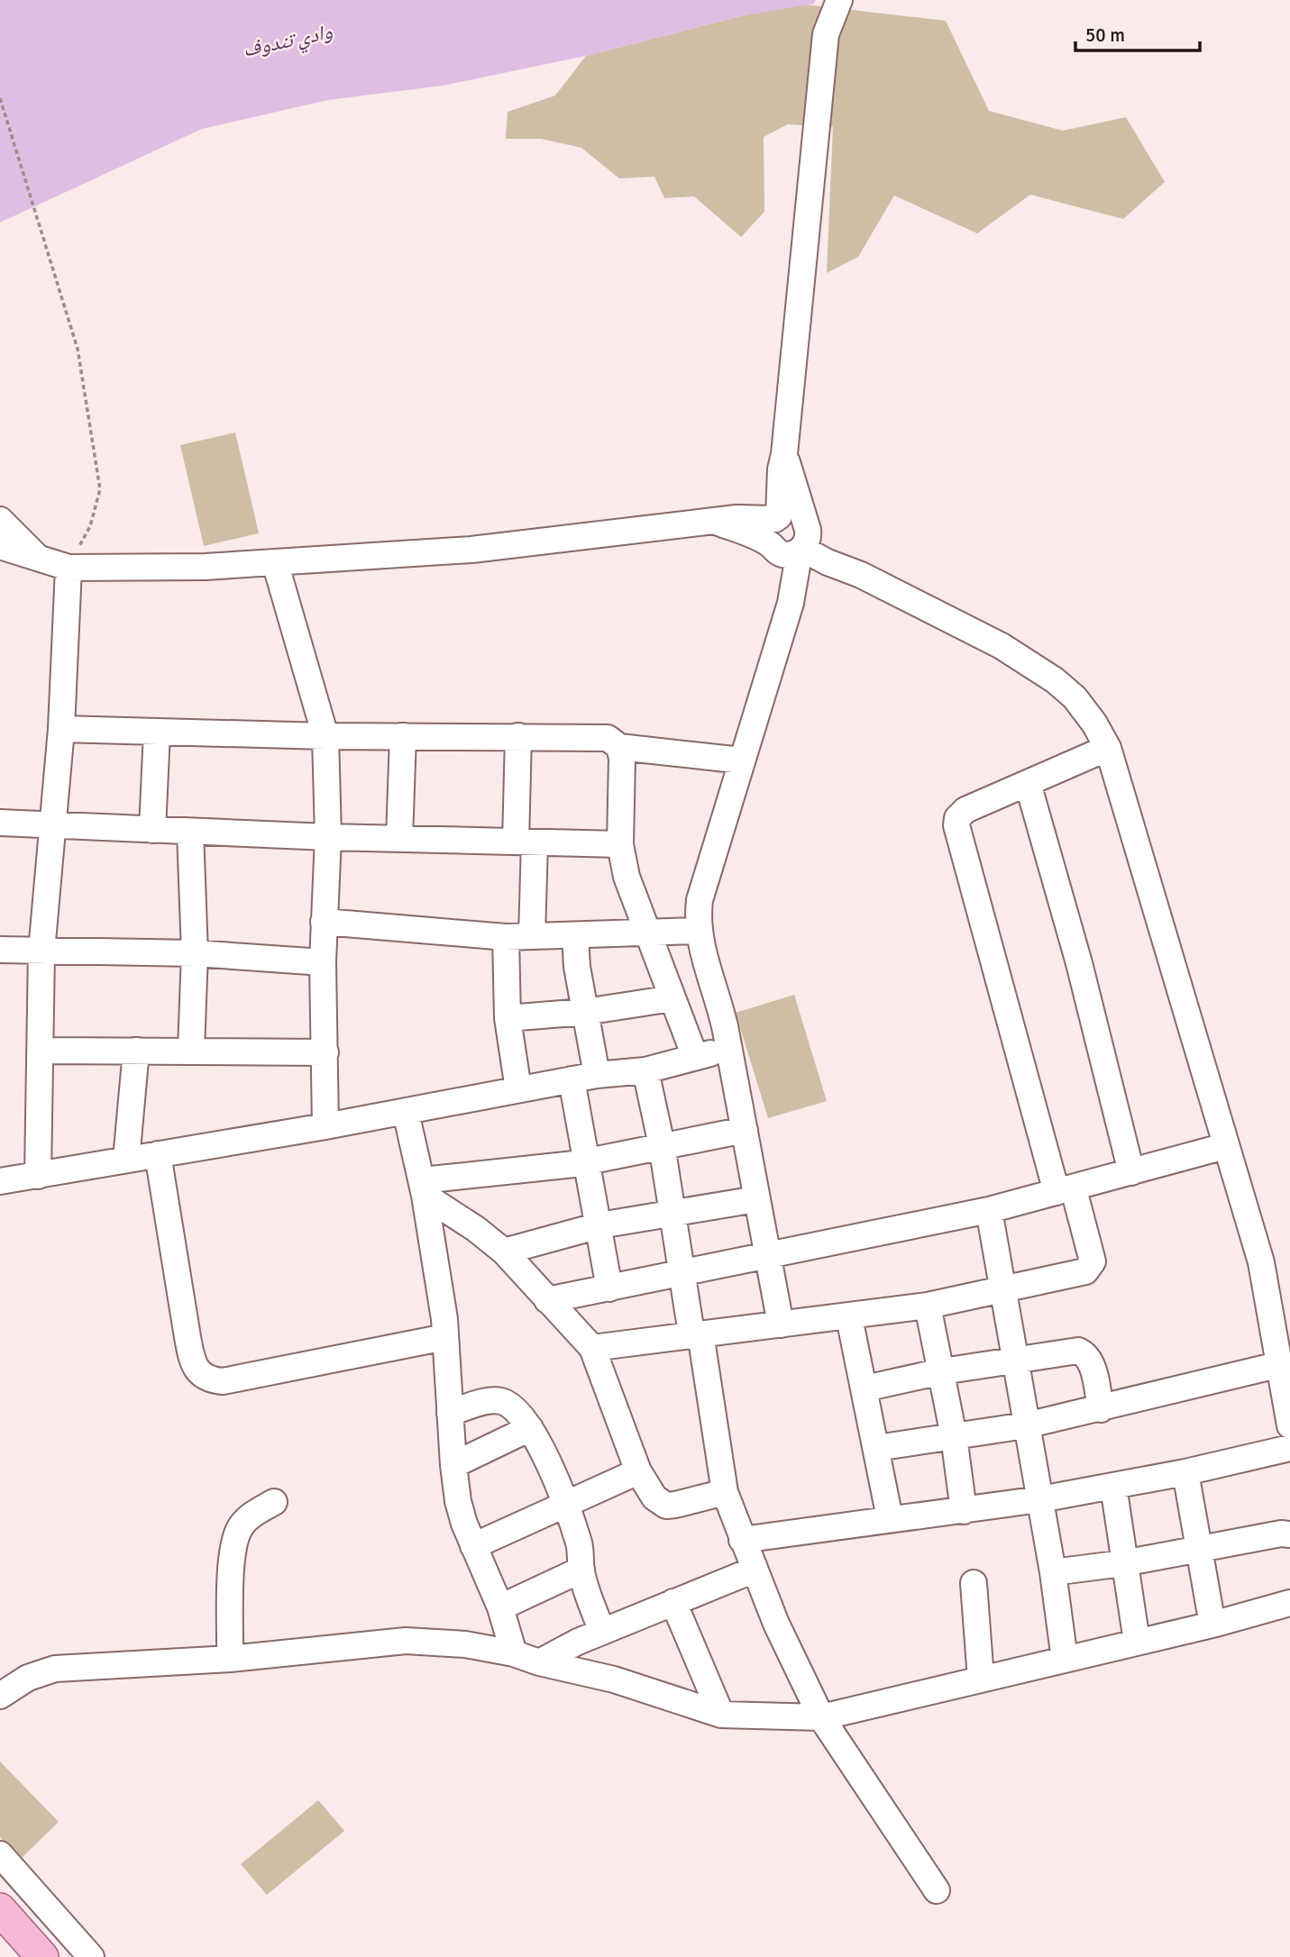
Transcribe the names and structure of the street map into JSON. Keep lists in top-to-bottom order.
{
  "water": ["وادي تندوف"],
  "scale_bar": "50 m"
}
